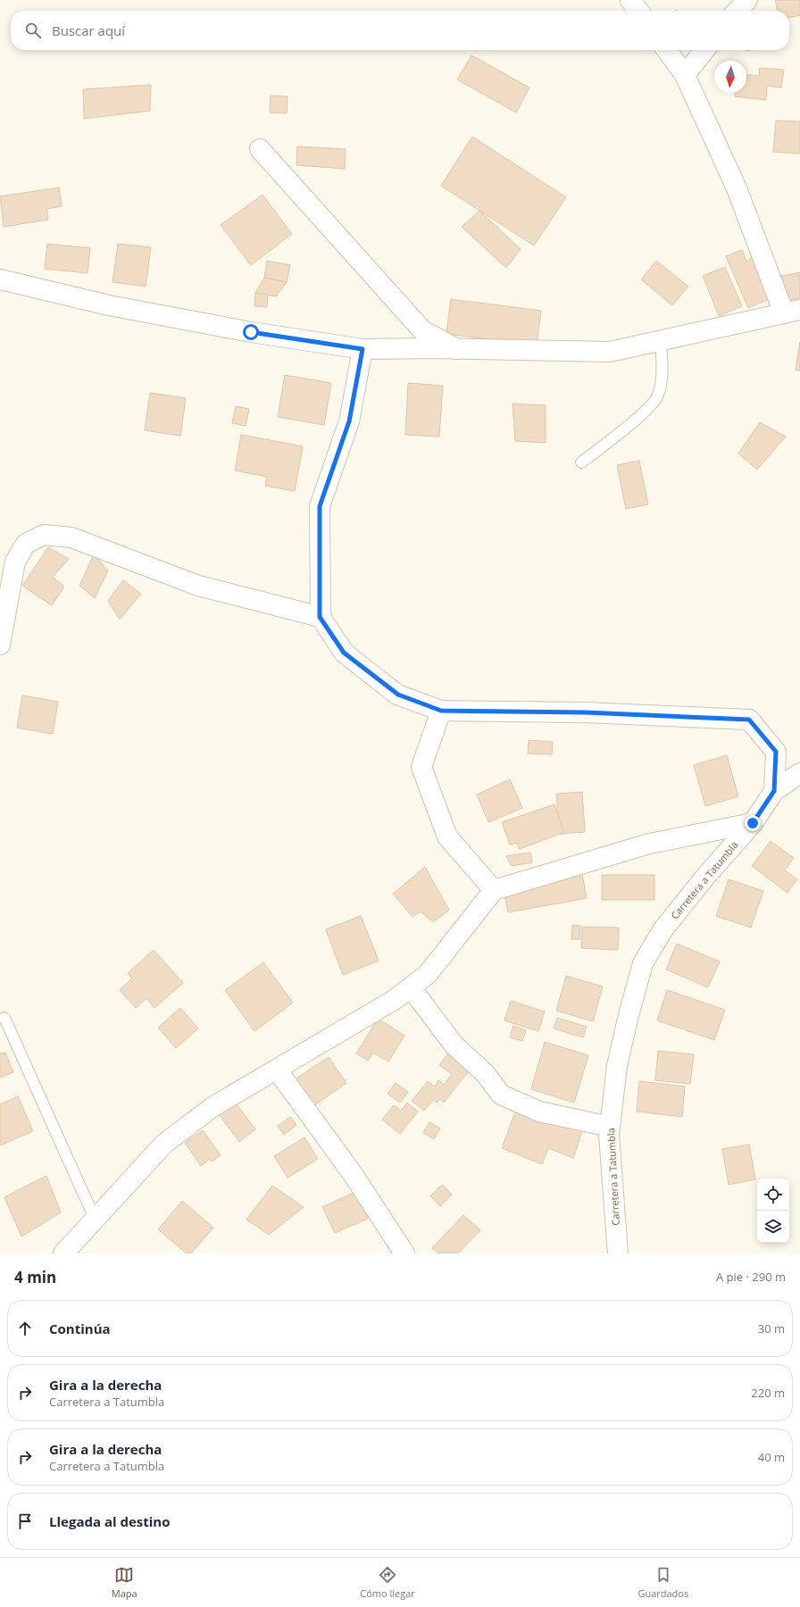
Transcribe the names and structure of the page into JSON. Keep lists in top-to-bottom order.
{
  "streets": {
    "street": ["Carretera a Tatumbla"]
  },
  "north": "bottom",
  "page": {
    "search": "Buscar aquí",
    "heading": ["4 min", "A pie · 290 m"],
    "list": [
      ["Continúa", "30 m"],
      ["Gira a la derecha", "Carretera a Tatumbla", "220 m"],
      ["Gira a la derecha", "Carretera a Tatumbla", "40 m"],
      "Llegada al destino"
    ],
    "nav": ["Mapa", "Cómo llegar", "Guardados"]
  }
}
